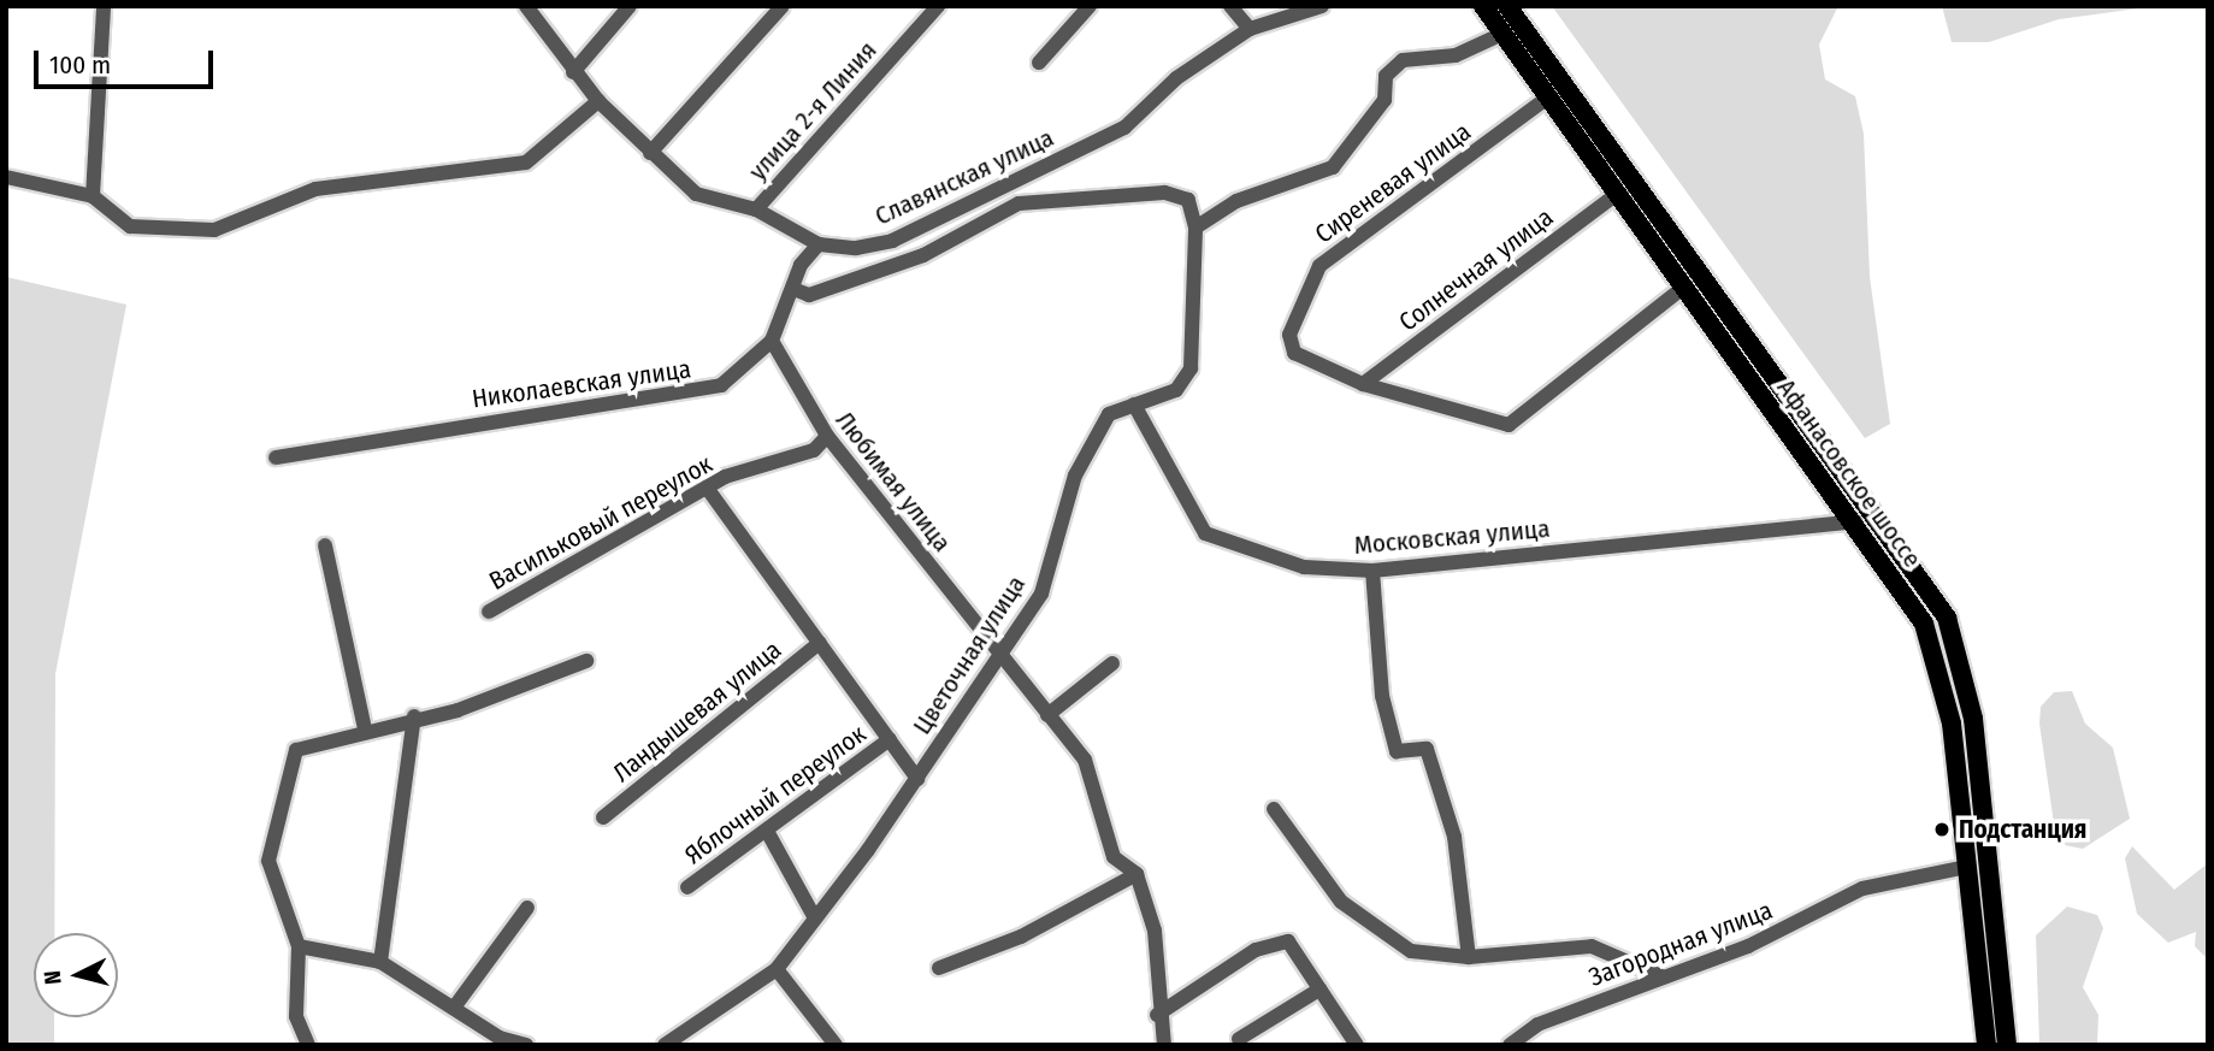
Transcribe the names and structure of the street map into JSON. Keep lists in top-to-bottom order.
{
  "streets": {
    "main road": ["Афанасовское шоссе"],
    "street": [
      "улица 2-я Линия",
      "Славянская улица",
      "Сиреневая улица",
      "Солнечная улица",
      "Николаевская улица",
      "Любимая улица",
      "Васильковый переулок",
      "Московская улица",
      "Цветочная улица",
      "Ландышевая улица",
      "Яблочный переулок",
      "Загородная улица"
    ]
  },
  "crossings": [
    ["Славянская улица", "Николаевская улица"],
    ["Сиреневая улица", "Солнечная улица"],
    ["Сиреневая улица", "Афанасовское шоссе"],
    ["Солнечная улица", "Афанасовское шоссе"],
    ["Николаевская улица", "Любимая улица"],
    ["Афанасовское шоссе", "Московская улица"],
    ["Афанасовское шоссе", "Загородная улица"],
    ["Любимая улица", "Васильковый переулок"],
    ["Любимая улица", "Цветочная улица"],
    ["Московская улица", "Цветочная улица"]
  ],
  "places": ["Подстанция"],
  "scale_bar": "100 m",
  "north": "left"
}
